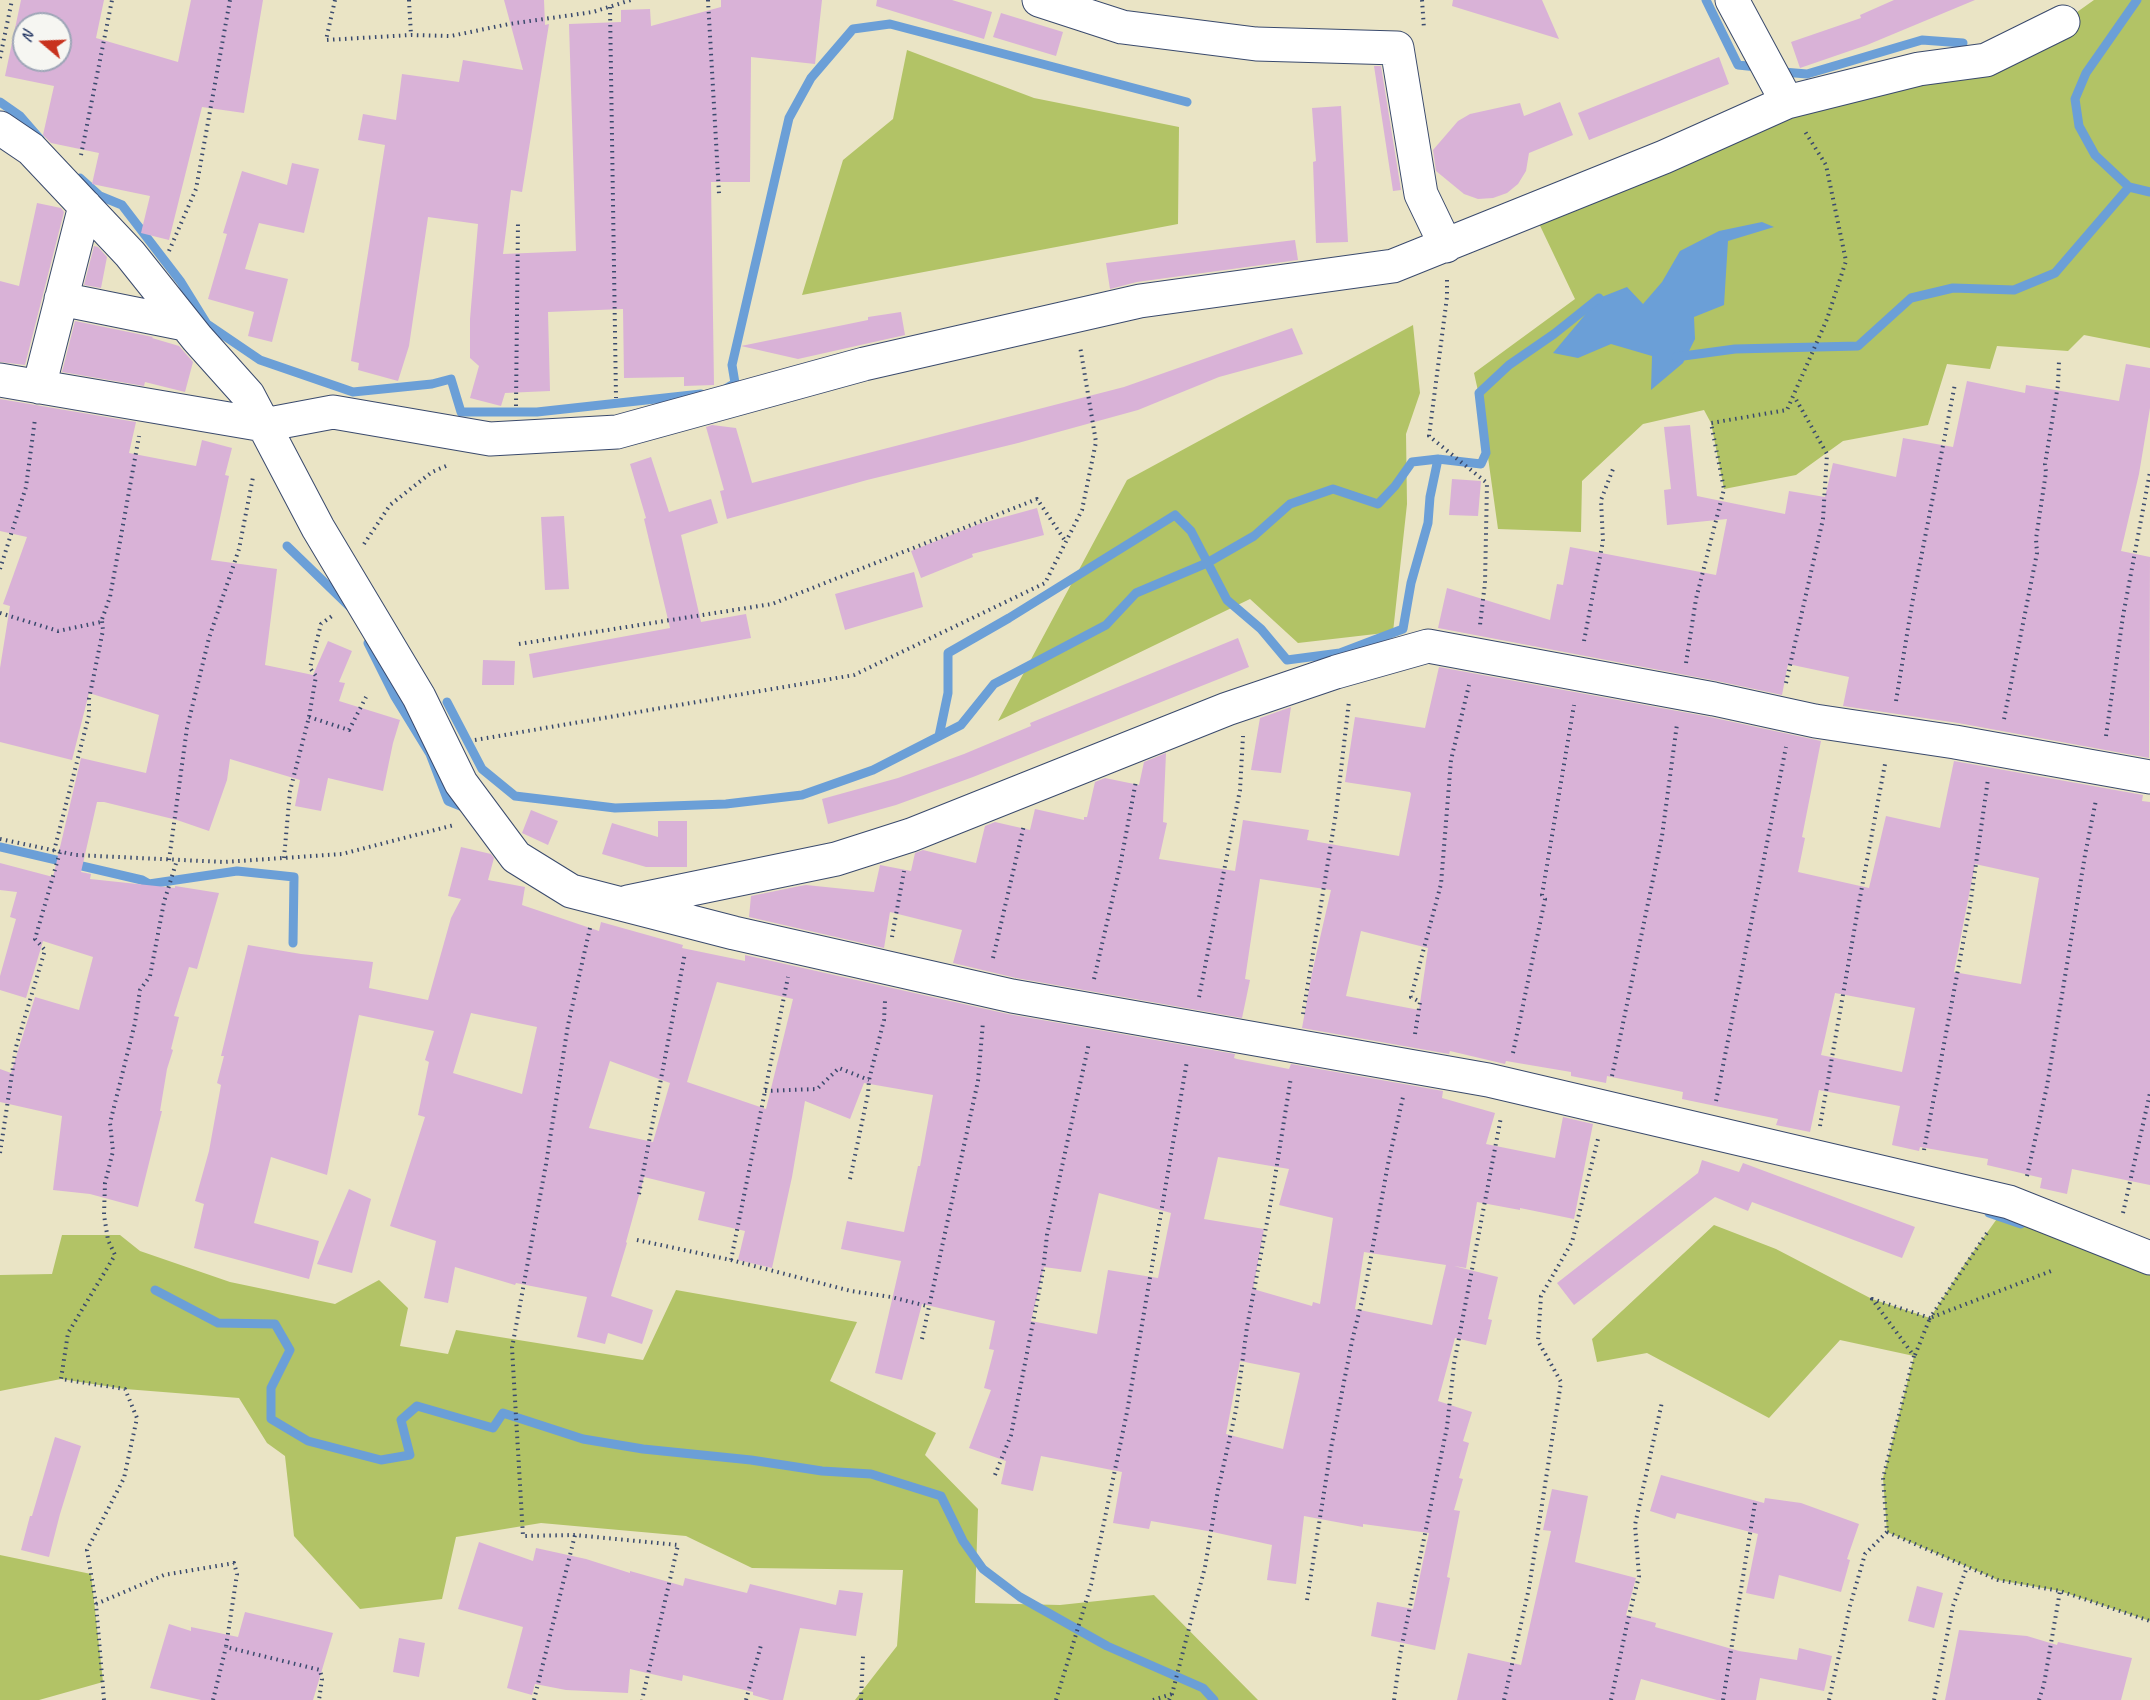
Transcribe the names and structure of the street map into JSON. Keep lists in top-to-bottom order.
{
  "north": "left"
}
